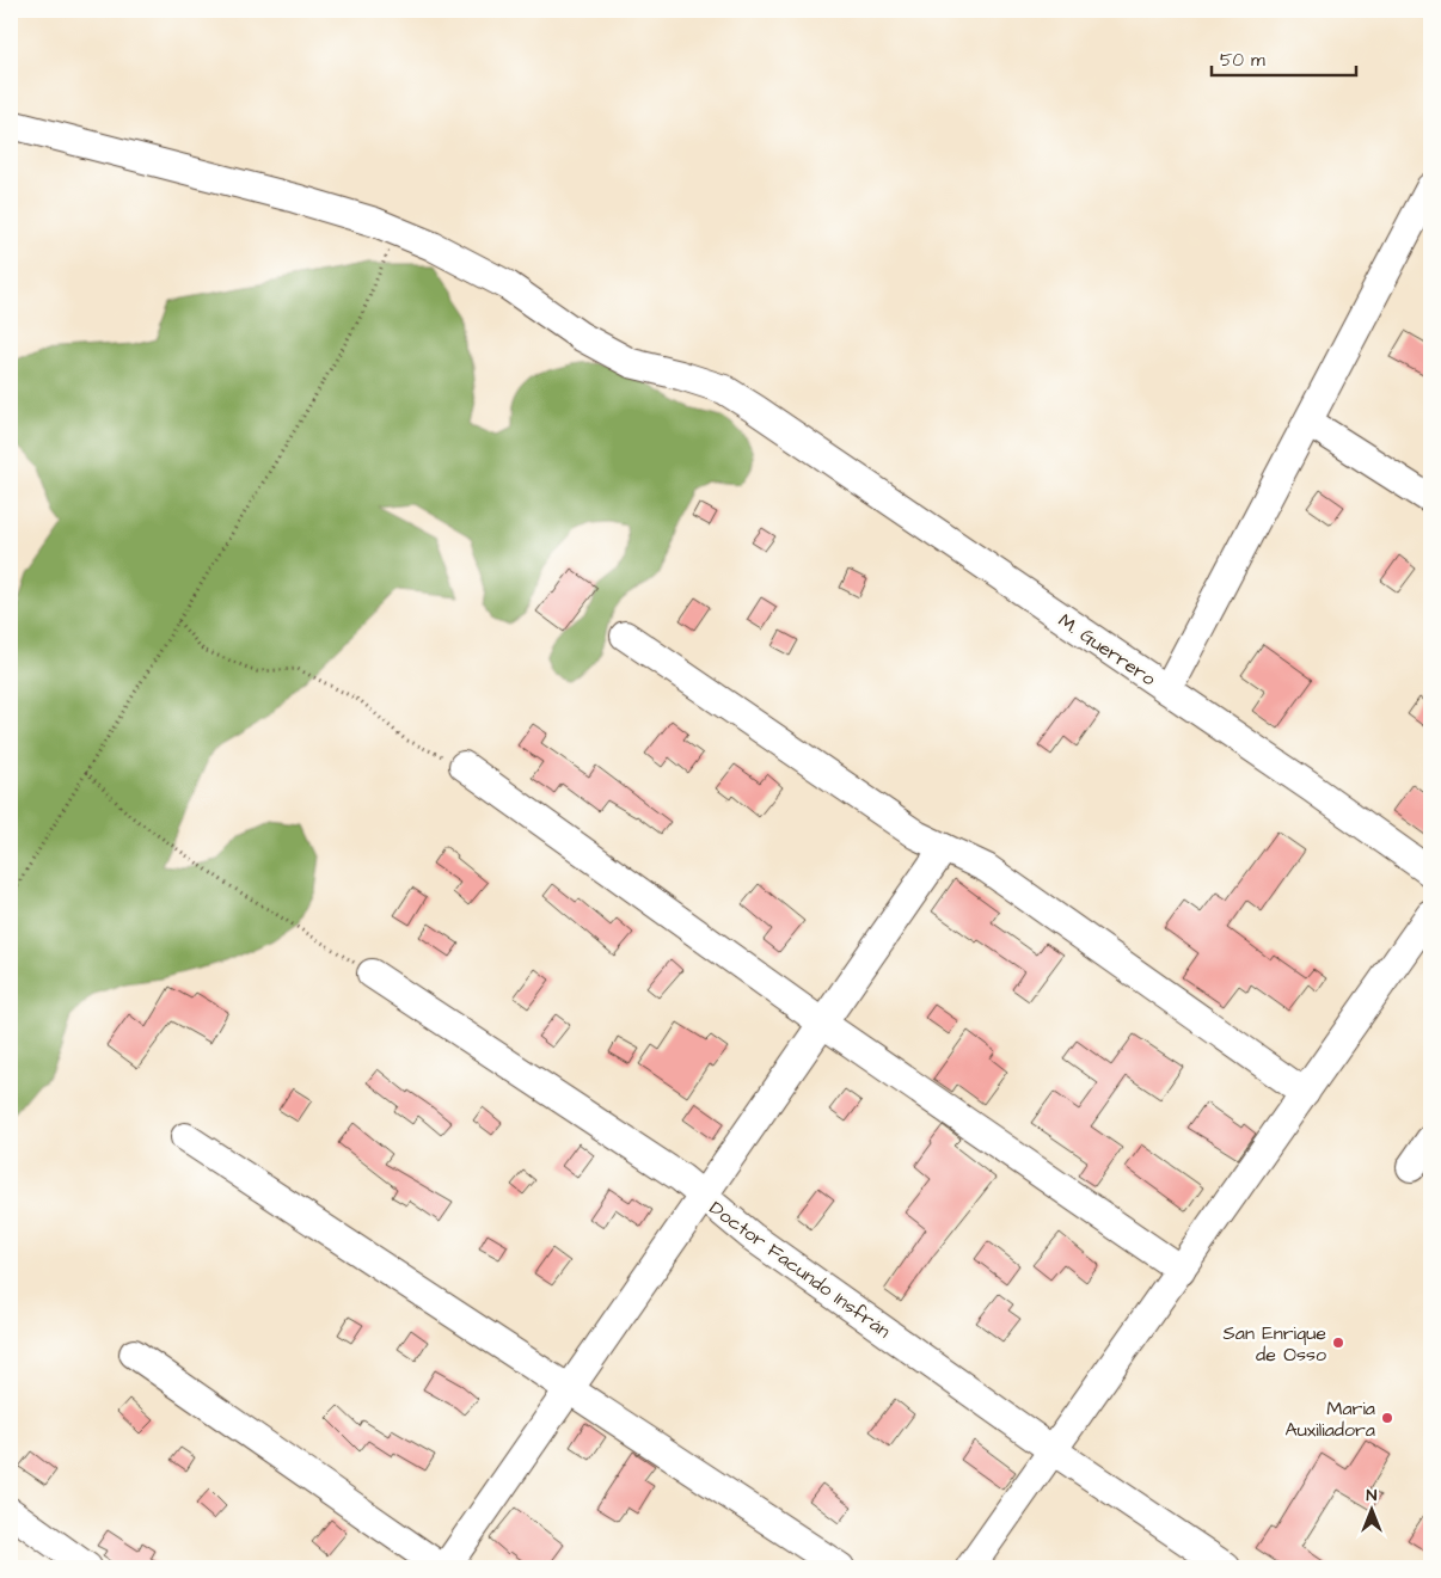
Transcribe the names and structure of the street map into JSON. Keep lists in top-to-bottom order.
{
  "streets": {
    "street": ["M. Guerrero", "Doctor Facundo Insfrán"]
  },
  "places": ["San Enrique de Osso", "Maria Auxiliadora"],
  "scale_bar": "50 m",
  "north": "top"
}
